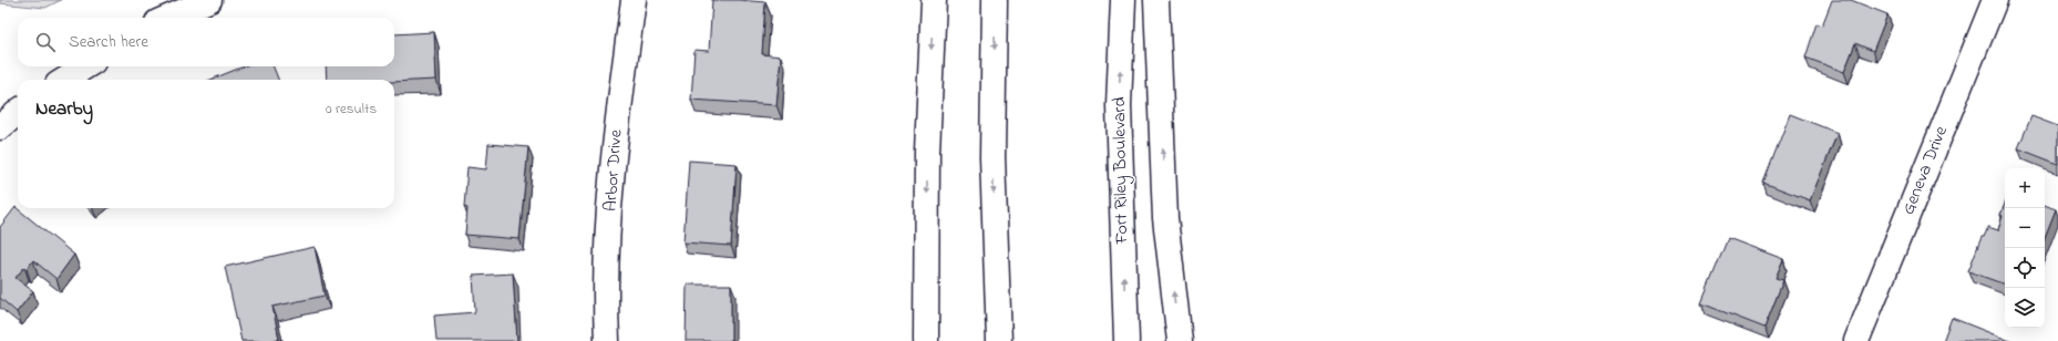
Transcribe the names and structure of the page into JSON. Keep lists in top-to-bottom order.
{
  "streets": {
    "main road": ["Arbor Drive", "Fort Riley Boulevard", "Geneva Drive"]
  },
  "page": {
    "search": "Search here",
    "heading": ["Nearby", "0 results"],
    "map_buttons": ["+", "−"]
  }
}
